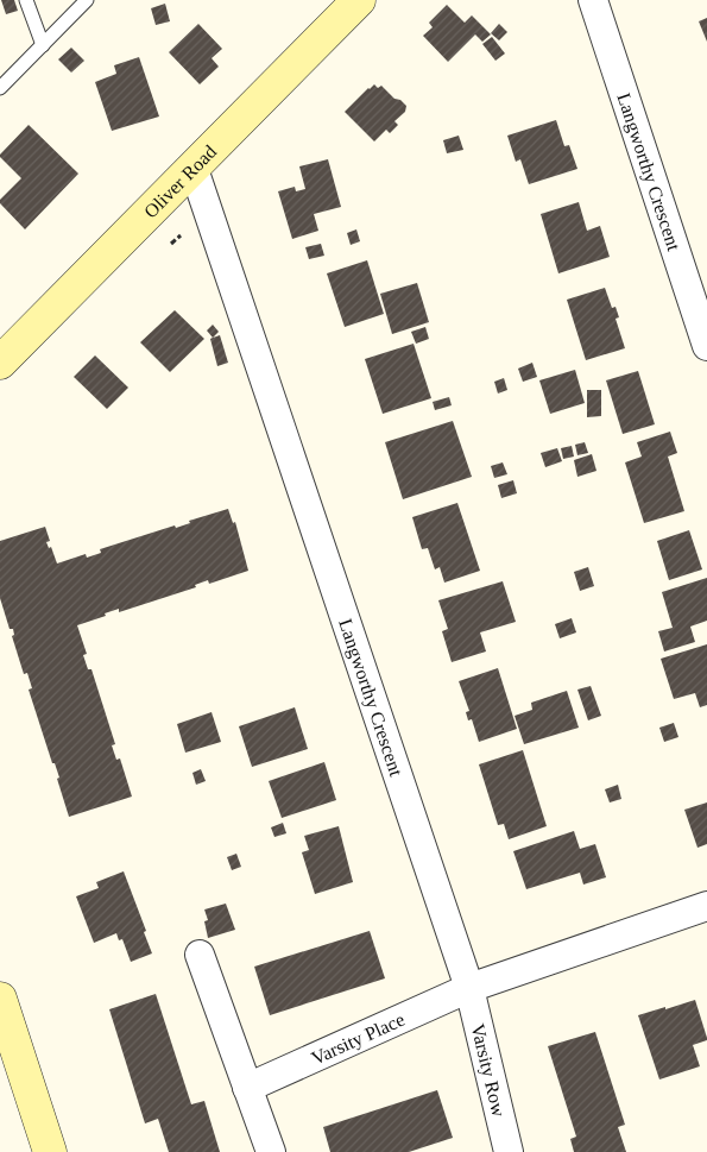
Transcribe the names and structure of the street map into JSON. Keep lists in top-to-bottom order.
{
  "streets": {
    "main road": ["Oliver Road"],
    "street": ["Langworthy Crescent", "Varsity Place", "Varsity Row"]
  },
  "crossings": [
    ["Langworthy Crescent", "Oliver Road"],
    ["Langworthy Crescent", "Varsity Place"],
    ["Langworthy Crescent", "Varsity Row"],
    ["Varsity Place", "Varsity Row"]
  ]
}
